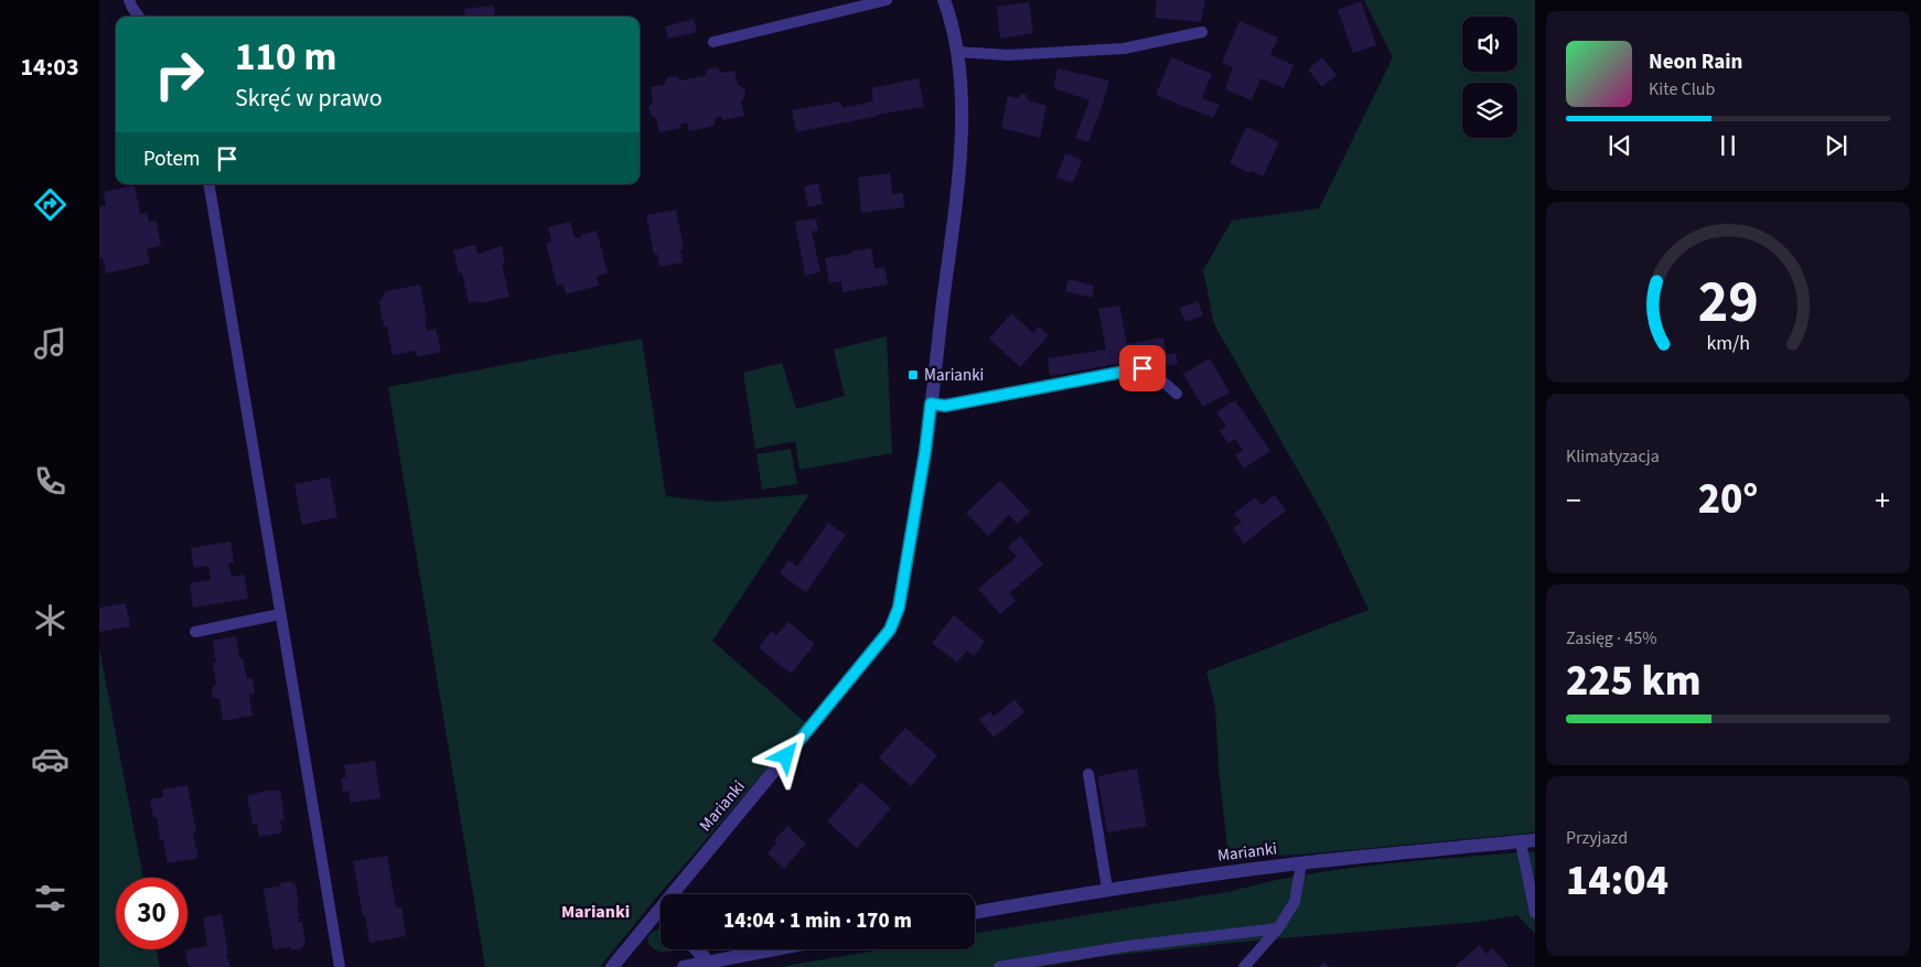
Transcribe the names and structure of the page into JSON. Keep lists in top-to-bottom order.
{
  "streets": {
    "street": ["Marianki"]
  },
  "districts": ["Marianki"],
  "places": {
    "transit": ["Marianki"]
  },
  "page": {
    "tabs": "14:03",
    "turn": ["110 m", "Skręć w prawo"],
    "song": ["Neon Rain", "Kite Club"],
    "then": "Potem",
    "tile": [
      "Klimatyzacja",
      ["Zasięg · 45%", "225 km"],
      ["Przyjazd", "14:04"]
    ],
    "heat": ["−", "20°", "+"],
    "limit": "30",
    "trip": "14:04 · 1 min · 170 m",
    "gauge": ["29", "km/h"]
  }
}
